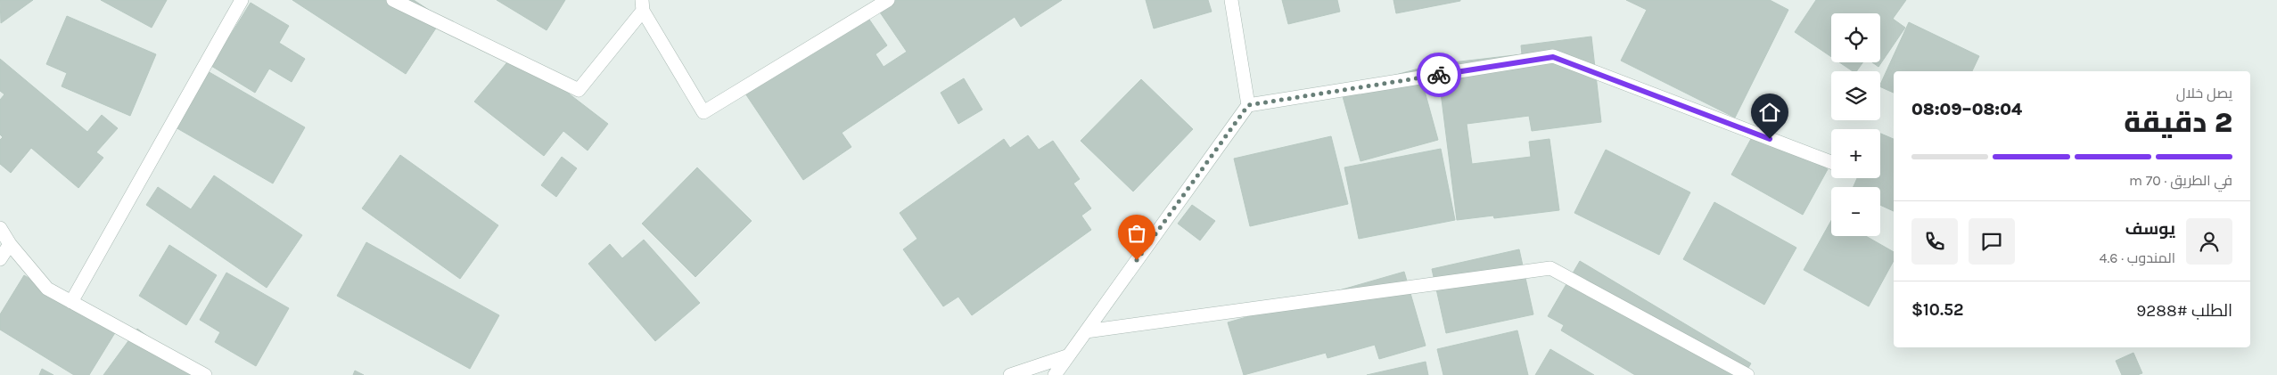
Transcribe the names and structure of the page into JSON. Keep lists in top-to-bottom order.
{
  "page": {
    "map_buttons": ["+", "−"],
    "heading": ["2 دقيقة", "يصل خلال", "08:04–08:09"],
    "panel": [
      "يوسف",
      "المندوب · 4.6",
      "الطلب #9288",
      "$10.52"
    ],
    "bar": "في الطريق · 70 m"
  }
}
